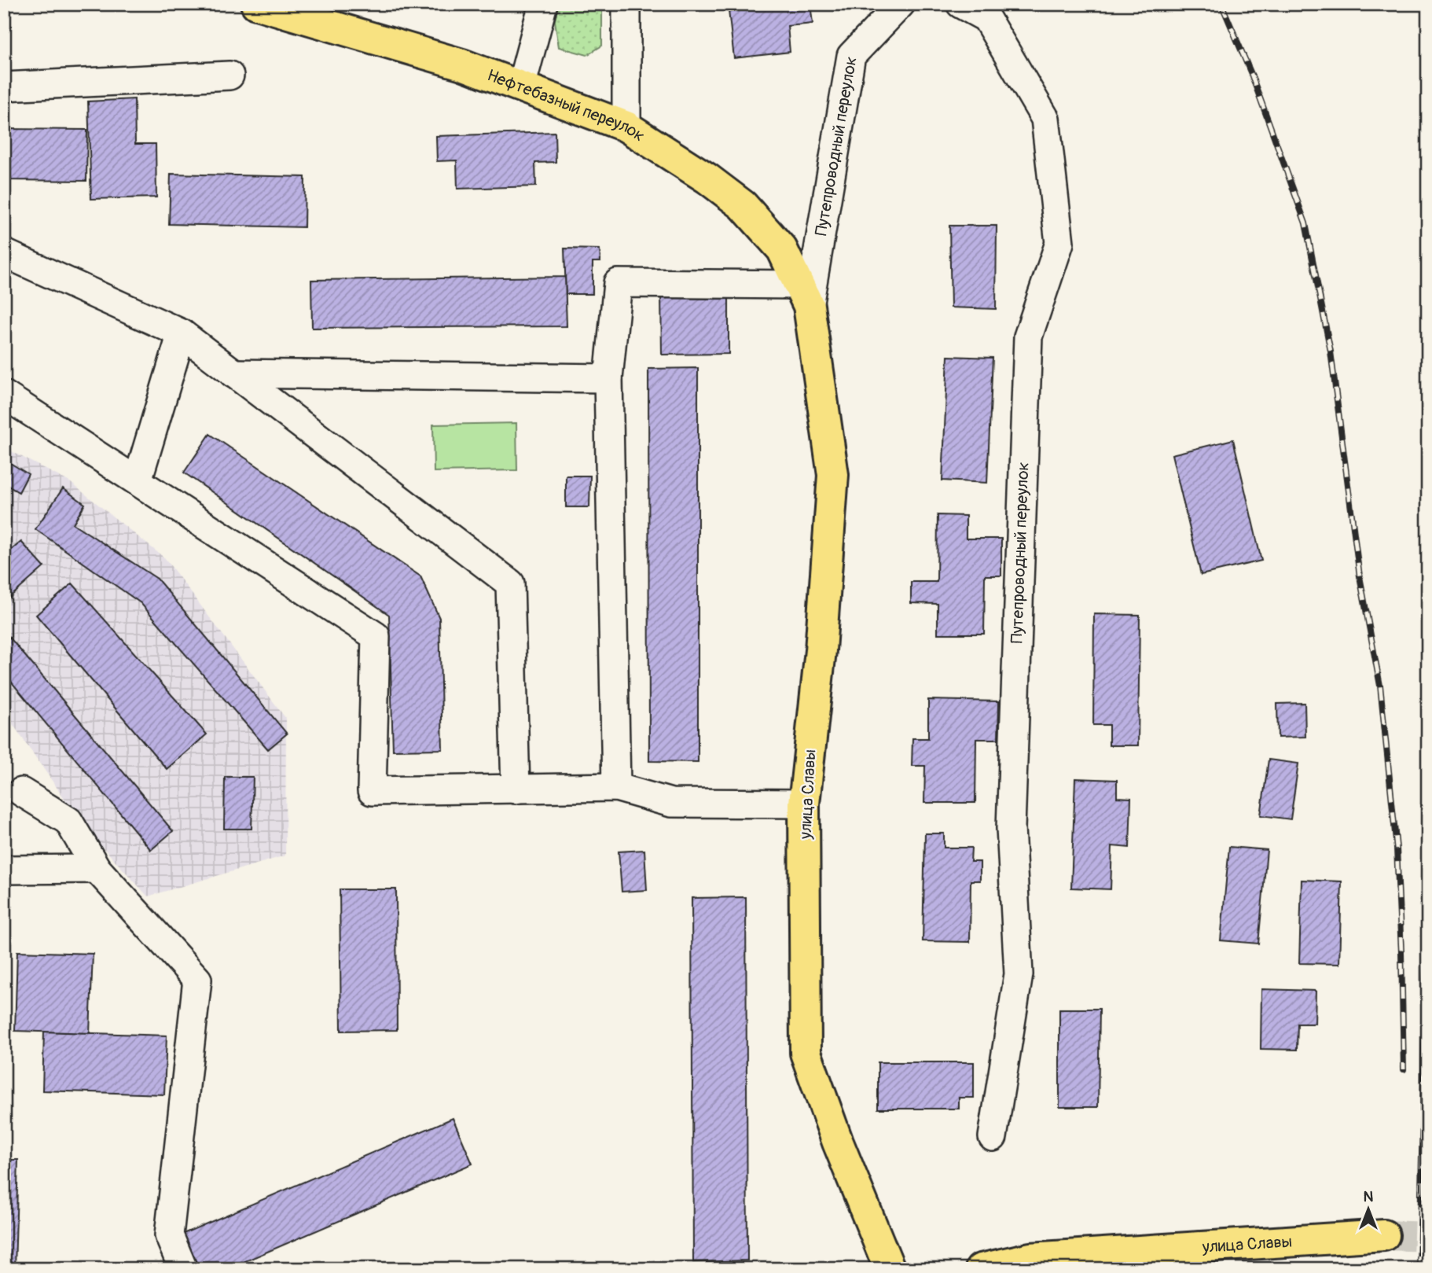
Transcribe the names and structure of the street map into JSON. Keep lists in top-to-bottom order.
{
  "streets": {
    "main road": ["Нефтебазный переулок", "улица Славы"],
    "street": ["Путепроводный переулок"]
  },
  "crossings": [
    ["Нефтебазный переулок", "Путепроводный переулок"],
    ["Нефтебазный переулок", "улица Славы"],
    ["Путепроводный переулок", "улица Славы"]
  ],
  "north": "top"
}
